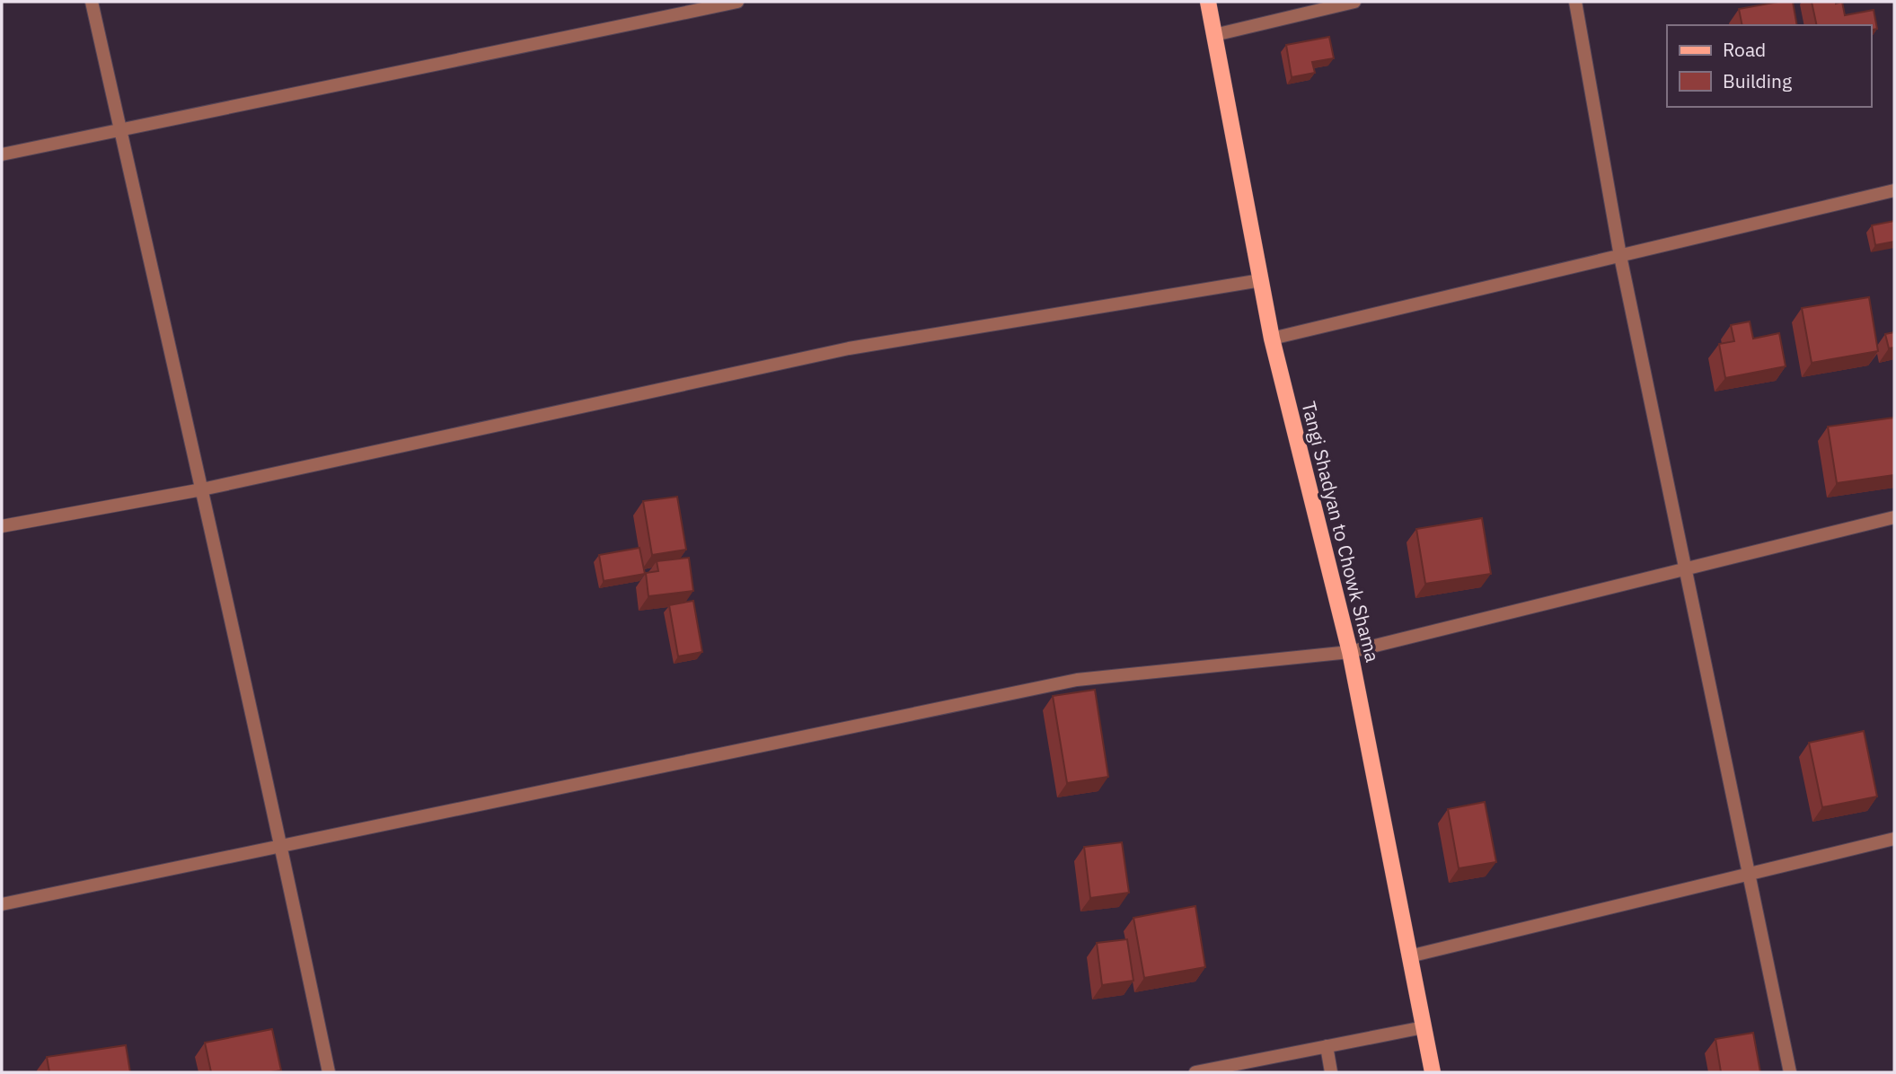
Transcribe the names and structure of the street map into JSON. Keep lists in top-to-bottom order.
{
  "streets": {
    "main road": ["Tangi Shadyan to Chowk Shama"]
  },
  "legend": ["Road", "Building"]
}
